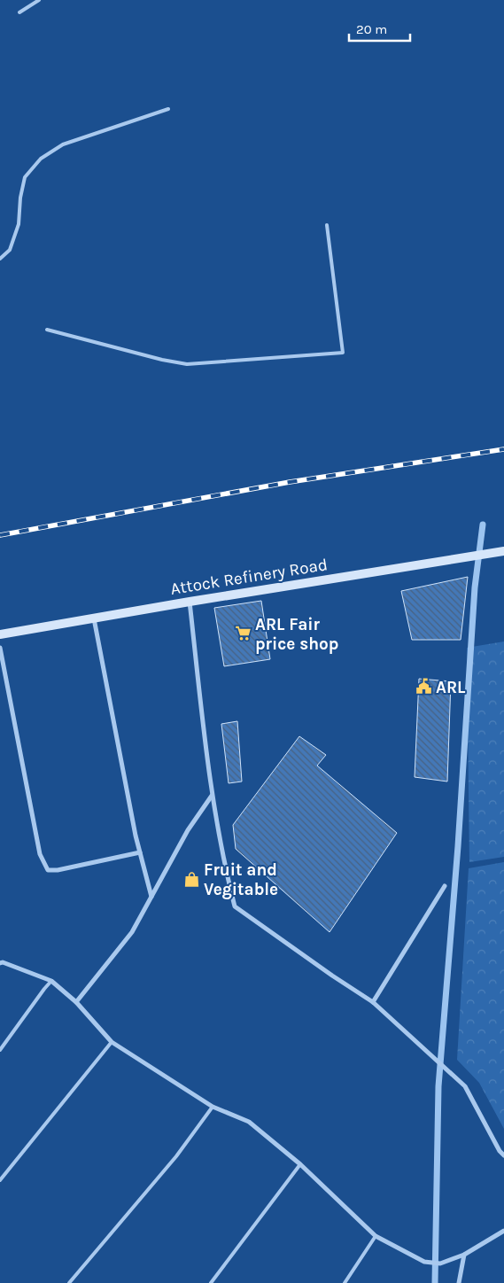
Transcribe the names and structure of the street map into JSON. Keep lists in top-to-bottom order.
{
  "streets": {
    "street": ["Attock Refinery Road"]
  },
  "places": {
    "supermarket": ["ARL Fair price shop"],
    "public building": ["ARL"],
    "shop": ["Fruit and Vegitable"]
  },
  "scale_bar": "20 m"
}
